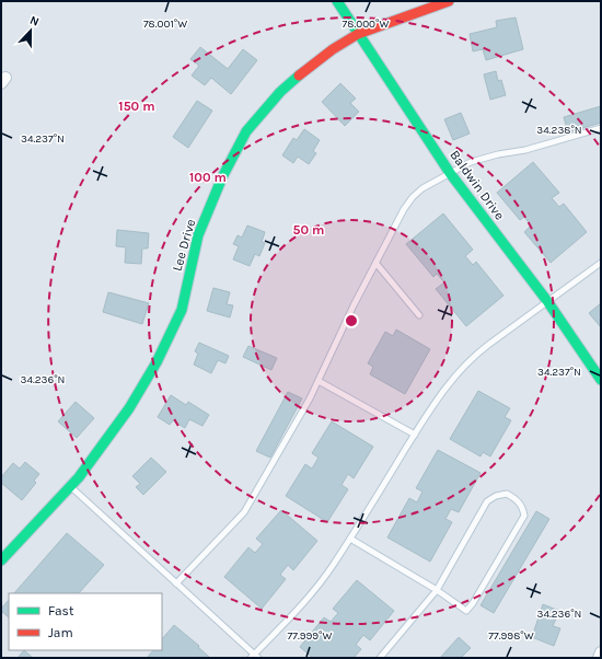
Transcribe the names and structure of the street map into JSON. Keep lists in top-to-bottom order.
{
  "streets": {
    "street": ["Baldwin Drive", "Lee Drive"]
  },
  "crossings": [
    ["Baldwin Drive", "Lee Drive"]
  ],
  "legend": ["Fast", "Jam"],
  "north": "top",
  "coordinates": [
    "78.001°W",
    "78.000°W",
    "34.238°N",
    "34.237°N",
    "34.236°N",
    "77.999°W",
    "77.998°W"
  ],
  "rings": ["150 m", "100 m", "50 m"]
}
